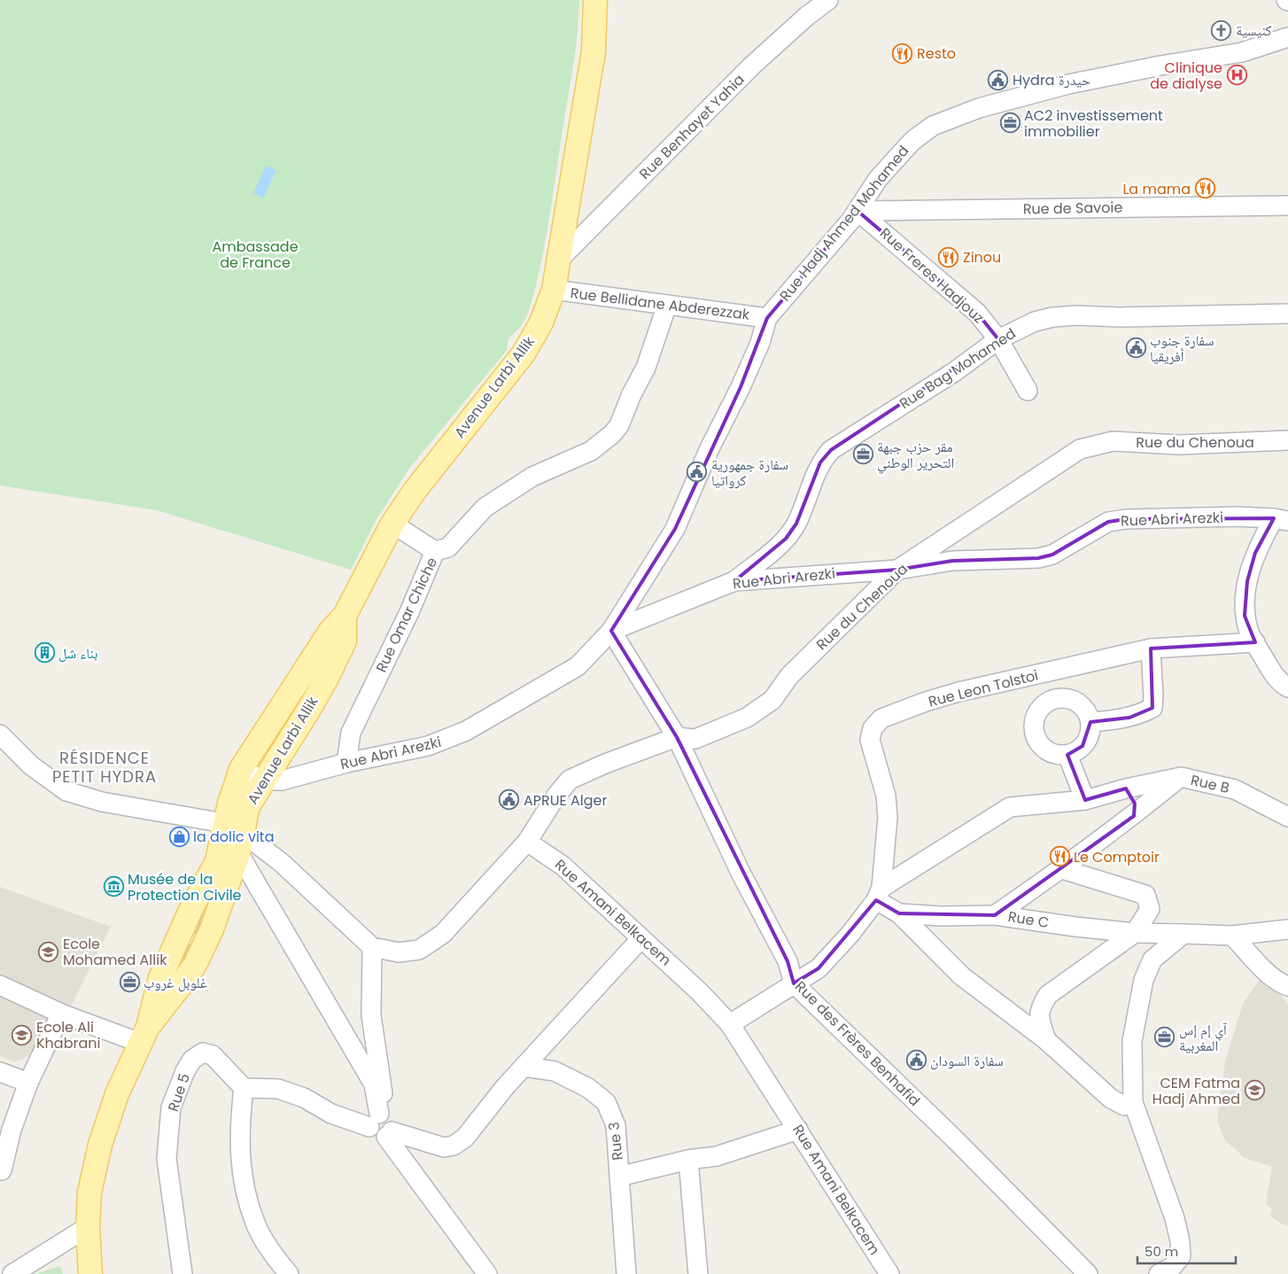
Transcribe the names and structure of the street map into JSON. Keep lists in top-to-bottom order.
{
  "streets": {
    "main road": ["Avenue Larbi Allik"],
    "street": [
      "Rue Benhayet Yahia",
      "Rue de Savoie",
      "Rue Hadj Ahmed Mohamed",
      "Rue Freres Hadjouz",
      "Rue Bellidane Abderezzak",
      "Rue Bag Mohamed",
      "Rue du Chenoua",
      "Rue Abri Arezki",
      "Rue Omar Chiche",
      "Rue Leon Tolstoi",
      "Rue B",
      "Rue Amani Belkacem",
      "Rue C",
      "Rue des Frères Benhafid",
      "Rue 5",
      "Rue 3"
    ]
  },
  "crossings": [
    ["Rue Benhayet Yahia", "Avenue Larbi Allik"],
    ["Rue de Savoie", "Rue Hadj Ahmed Mohamed"],
    ["Rue de Savoie", "Rue Freres Hadjouz"],
    ["Rue Hadj Ahmed Mohamed", "Rue Freres Hadjouz"],
    ["Rue Hadj Ahmed Mohamed", "Rue Bellidane Abderezzak"],
    ["Rue Hadj Ahmed Mohamed", "Rue Abri Arezki"],
    ["Rue Hadj Ahmed Mohamed", "Rue des Frères Benhafid"],
    ["Rue Freres Hadjouz", "Rue Bag Mohamed"],
    ["Rue Bellidane Abderezzak", "Avenue Larbi Allik"],
    ["Rue Bellidane Abderezzak", "Rue Omar Chiche"],
    ["Rue Bag Mohamed", "Rue Abri Arezki"],
    ["Avenue Larbi Allik", "Rue Abri Arezki"],
    ["Rue du Chenoua", "Rue Abri Arezki"],
    ["Rue du Chenoua", "Rue Amani Belkacem"],
    ["Rue du Chenoua", "Rue des Frères Benhafid"],
    ["Rue Abri Arezki", "Rue Omar Chiche"],
    ["Rue Abri Arezki", "Rue des Frères Benhafid"],
    ["Rue Leon Tolstoi", "Rue B"],
    ["Rue Leon Tolstoi", "Rue C"],
    ["Rue B", "Rue C"]
  ],
  "districts": ["RÉSIDENCE PETIT HYDRA"],
  "parks": ["Ambassade de France"],
  "places": {
    "church": ["كنيسية"],
    "restaurant": [
      "Resto",
      "La mama",
      "Zinou",
      "Le Comptoir"
    ],
    "hospital": ["Clinique de dialyse"],
    "public building": [
      "Hydra حيدرة",
      "سفارة جنوب أفريقيا",
      "سفارة جمهورية كرواتيا",
      "APRUE Alger",
      "سفارة السودان"
    ],
    "office": [
      "AC2 investissement immobilier",
      "مقر حزب جبهة التحرير الوطني",
      "غلوبل غروب",
      "آي إم إس المغربية"
    ],
    "building": ["بناء شل"],
    "shop": ["la dolic vita"],
    "museum": ["Musée de la Protection Civile"],
    "school or university": ["Ecole Mohamed Allik", "Ecole Ali Khabrani", "CEM Fatma Hadj Ahmed"]
  },
  "scale_bar": "50 m"
}
